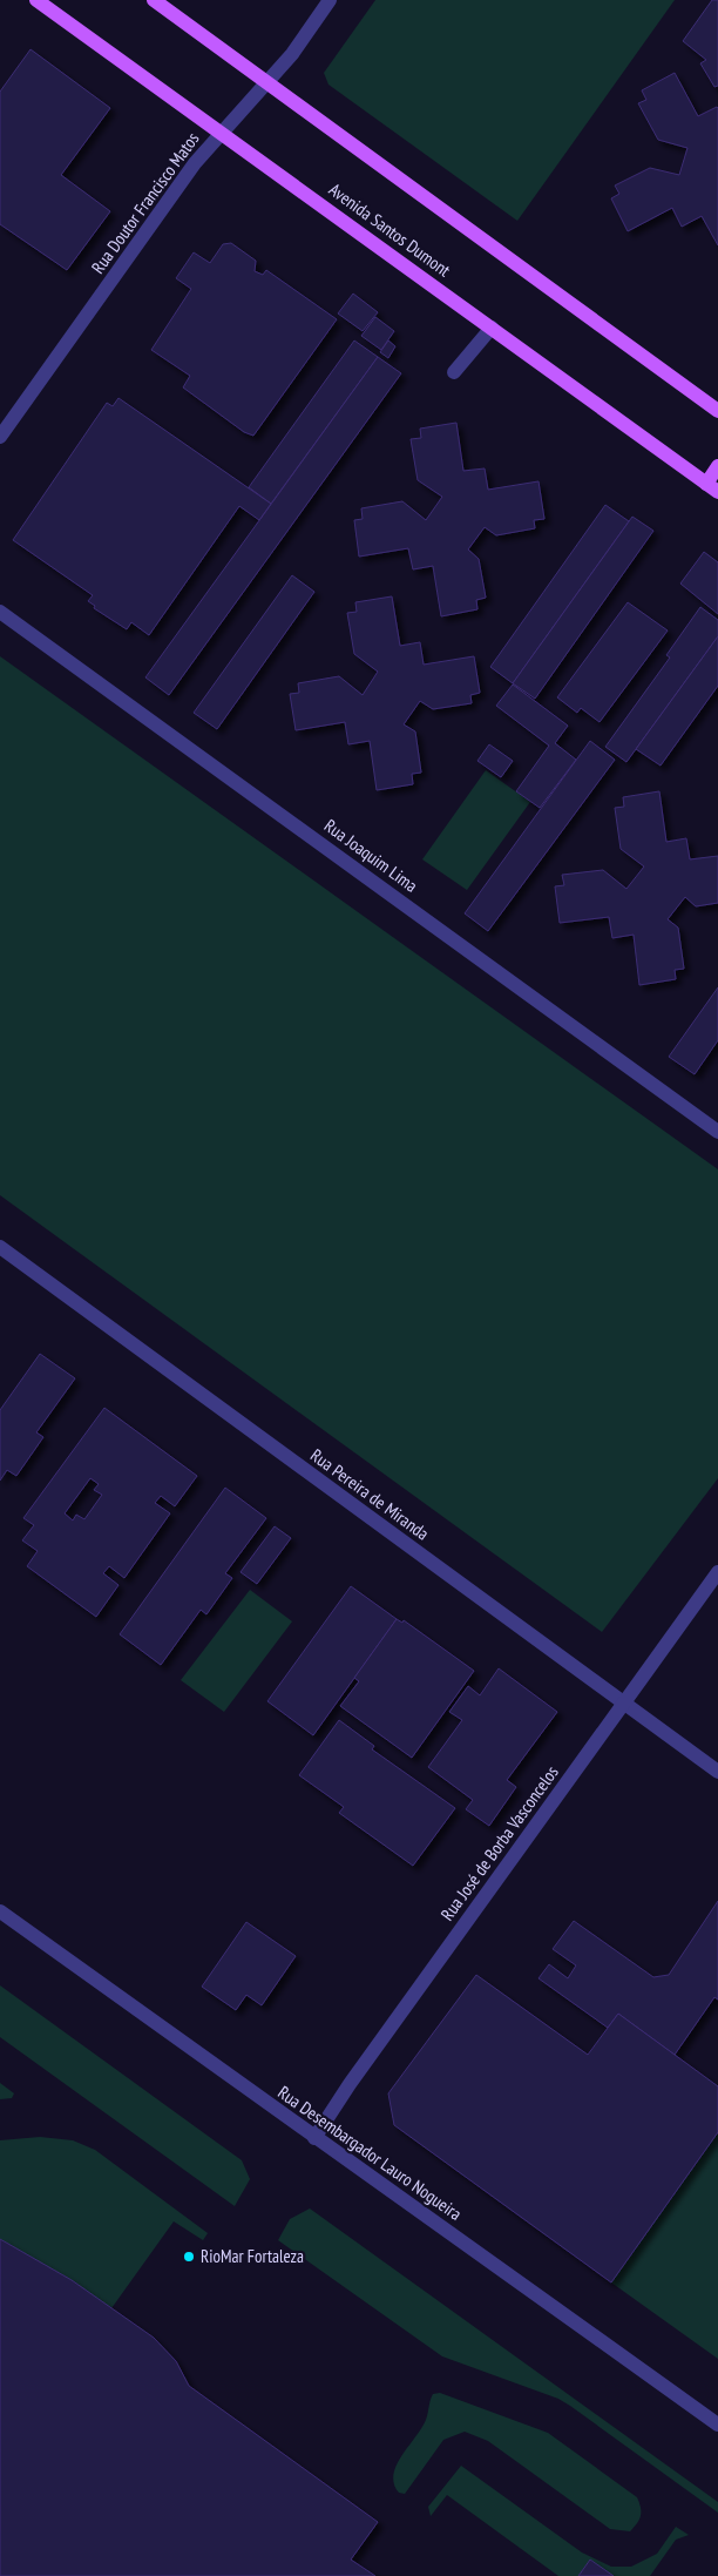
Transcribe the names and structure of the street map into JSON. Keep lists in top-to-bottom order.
{
  "streets": {
    "main road": ["Avenida Santos Dumont"],
    "street": [
      "Rua Doutor Francisco Matos",
      "Rua Joaquim Lima",
      "Rua Pereira de Miranda",
      "Rua José de Borba Vasconcelos",
      "Rua Desembargador Lauro Nogueira"
    ]
  },
  "crossings": [
    ["Rua Doutor Francisco Matos", "Avenida Santos Dumont"],
    ["Rua Pereira de Miranda", "Rua José de Borba Vasconcelos"],
    ["Rua José de Borba Vasconcelos", "Rua Desembargador Lauro Nogueira"]
  ],
  "places": ["RioMar Fortaleza"]
}
